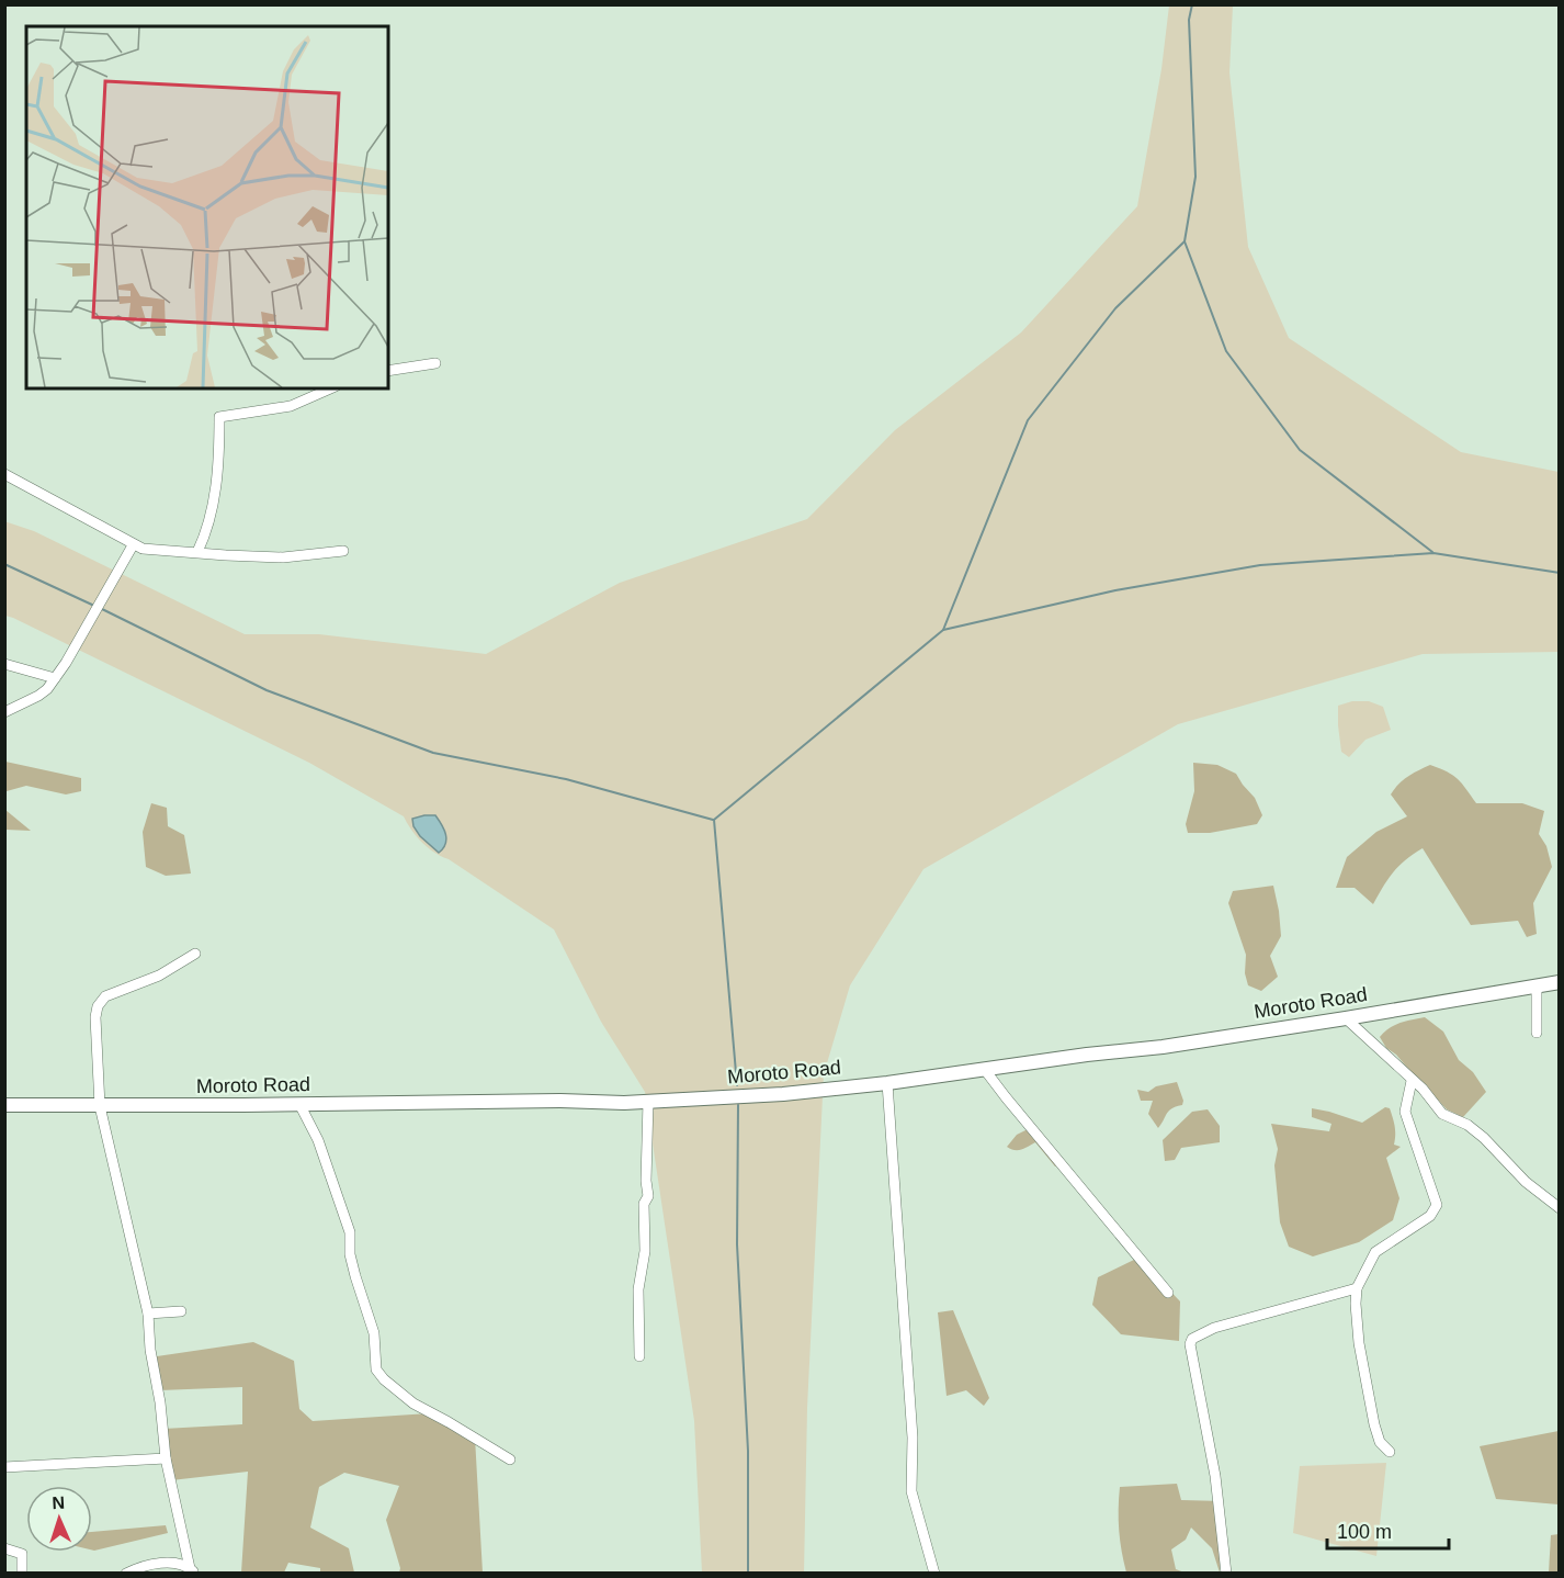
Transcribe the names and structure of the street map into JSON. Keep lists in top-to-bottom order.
{
  "streets": {
    "main road": ["Moroto Road"]
  },
  "scale_bar": "100 m",
  "north": "top"
}
